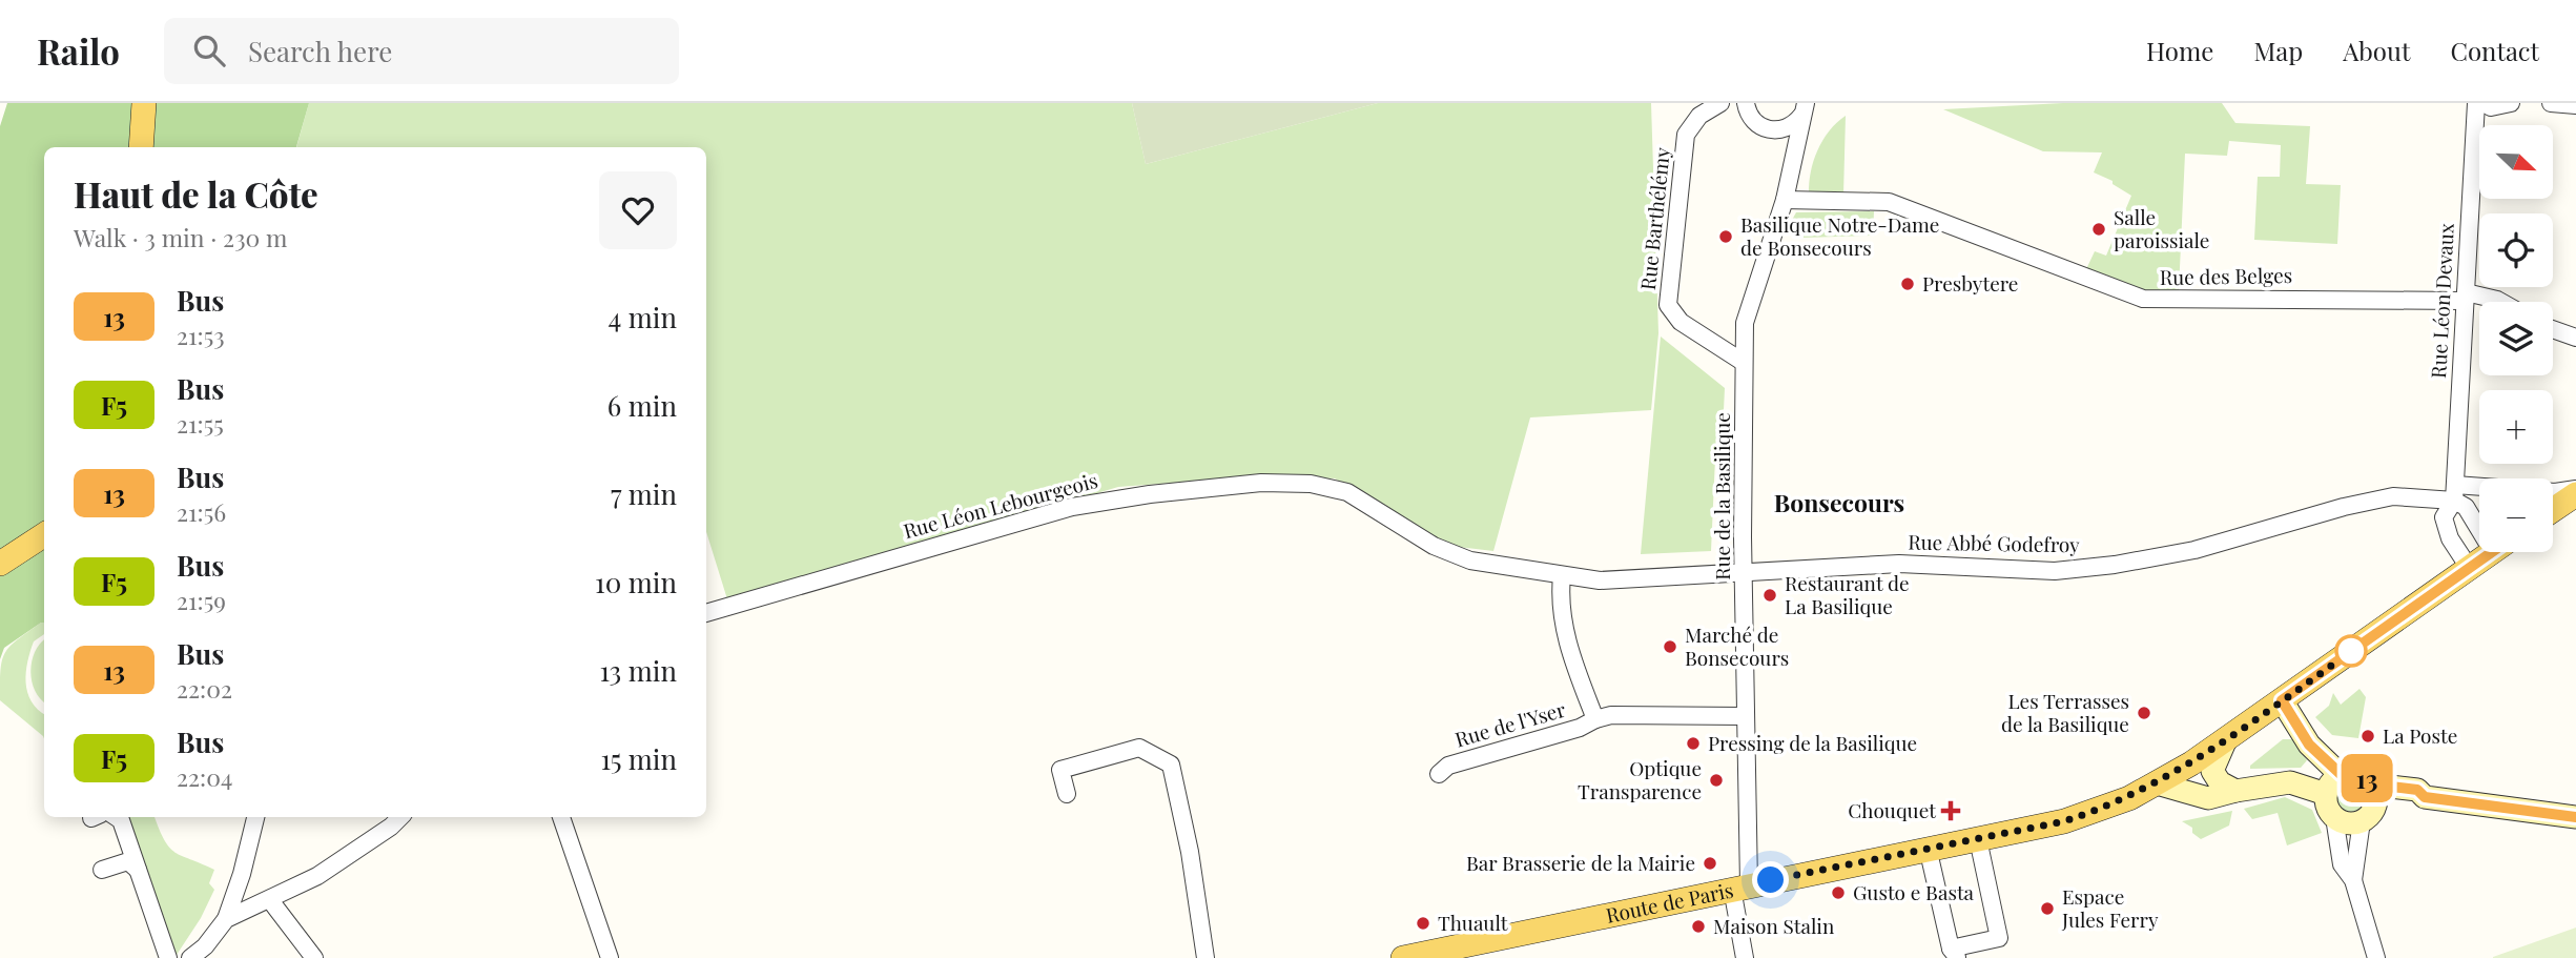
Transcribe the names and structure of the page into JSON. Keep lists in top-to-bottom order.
{
  "streets": {
    "main road": ["Route de Paris"],
    "street": [
      "Rue Barthélémy",
      "Rue des Belges",
      "Rue Léon Devaux",
      "Rue de la Basilique",
      "Rue Léon Lebourgeois",
      "Rue Abbé Godefroy",
      "Rue de l'Yser"
    ]
  },
  "crossings": [
    ["Rue Barthélémy", "Rue de la Basilique"],
    ["Rue des Belges", "Rue Léon Devaux"],
    ["Rue des Belges", "Rue de la Basilique"],
    ["Rue Léon Devaux", "Rue Abbé Godefroy"],
    ["Rue Léon Devaux", "Route de Paris"],
    ["Rue de la Basilique", "Rue Abbé Godefroy"],
    ["Rue de la Basilique", "Rue de l'Yser"],
    ["Rue de la Basilique", "Route de Paris"],
    ["Rue Léon Lebourgeois", "Rue Abbé Godefroy"]
  ],
  "districts": ["Bonsecours"],
  "places": {
    "other": [
      "Salle paroissiale",
      "Basilique Notre-Dame de Bonsecours",
      "Presbytere",
      "Restaurant de La Basilique",
      "Marché de Bonsecours",
      "Les Terrasses de la Basilique",
      "La Poste",
      "Pressing de la Basilique",
      "Optique Transparence",
      "Bar Brasserie de la Mairie",
      "Gusto e Basta",
      "Espace Jules Ferry",
      "Thuault",
      "Maison Stalin"
    ],
    "health": ["Chouquet"]
  },
  "lines": ["bus line 13"],
  "north": "bottom right",
  "page": {
    "header": "Railo",
    "search": "Search here",
    "nav": [
      "Home",
      "Map",
      "About",
      "Contact"
    ],
    "on_map": "13",
    "map_buttons": ["+", "−"],
    "heading": ["Haut de la Côte", "Walk · 3 min · 230 m"],
    "list": [
      {
        "mark": "13",
        "name": "Bus",
        "note": "21:53",
        "value": "4 min"
      },
      {
        "mark": "F5",
        "name": "Bus",
        "note": "21:55",
        "value": "6 min"
      },
      {
        "mark": "13",
        "name": "Bus",
        "note": "21:56",
        "value": "7 min"
      },
      {
        "mark": "F5",
        "name": "Bus",
        "note": "21:59",
        "value": "10 min"
      },
      {
        "mark": "13",
        "name": "Bus",
        "note": "22:02",
        "value": "13 min"
      },
      {
        "mark": "F5",
        "name": "Bus",
        "note": "22:04",
        "value": "15 min"
      }
    ]
  }
}
